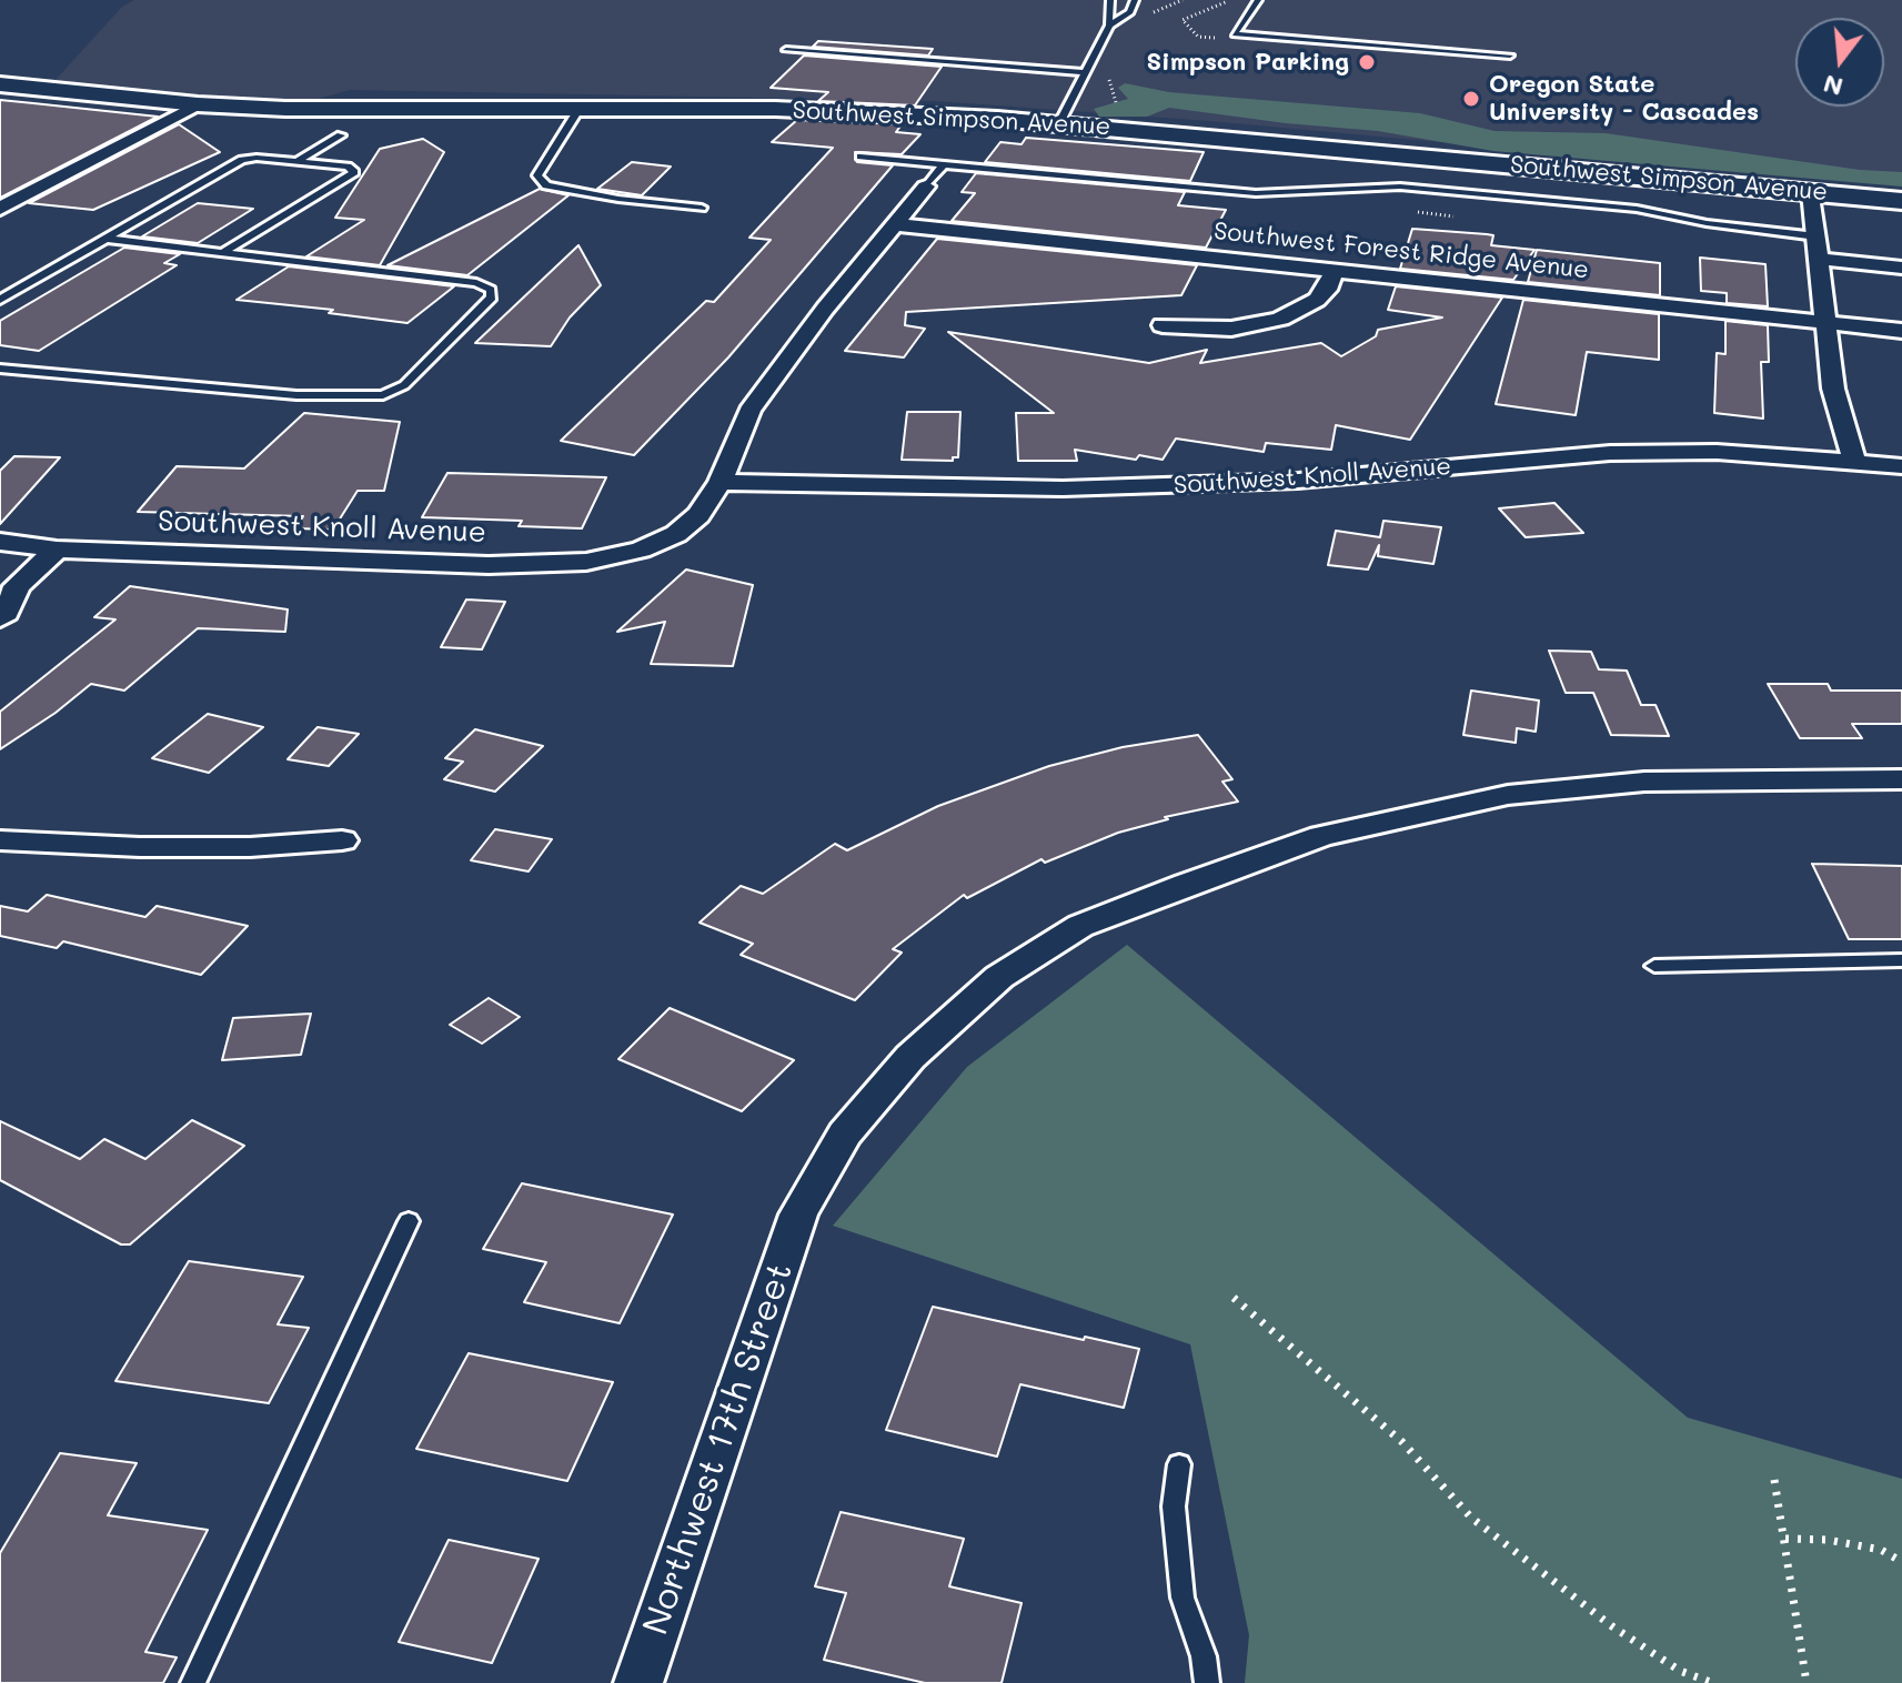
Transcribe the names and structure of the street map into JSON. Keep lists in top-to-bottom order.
{
  "streets": {
    "street": [
      "Southwest Simpson Avenue",
      "Southwest Forest Ridge Avenue",
      "Southwest Knoll Avenue",
      "Northwest 17th Street"
    ]
  },
  "crossings": [
    ["Southwest Forest Ridge Avenue", "Southwest Knoll Avenue"]
  ],
  "places": ["Simpson Parking", "Oregon State University - Cascades"],
  "north": "bottom"
}
